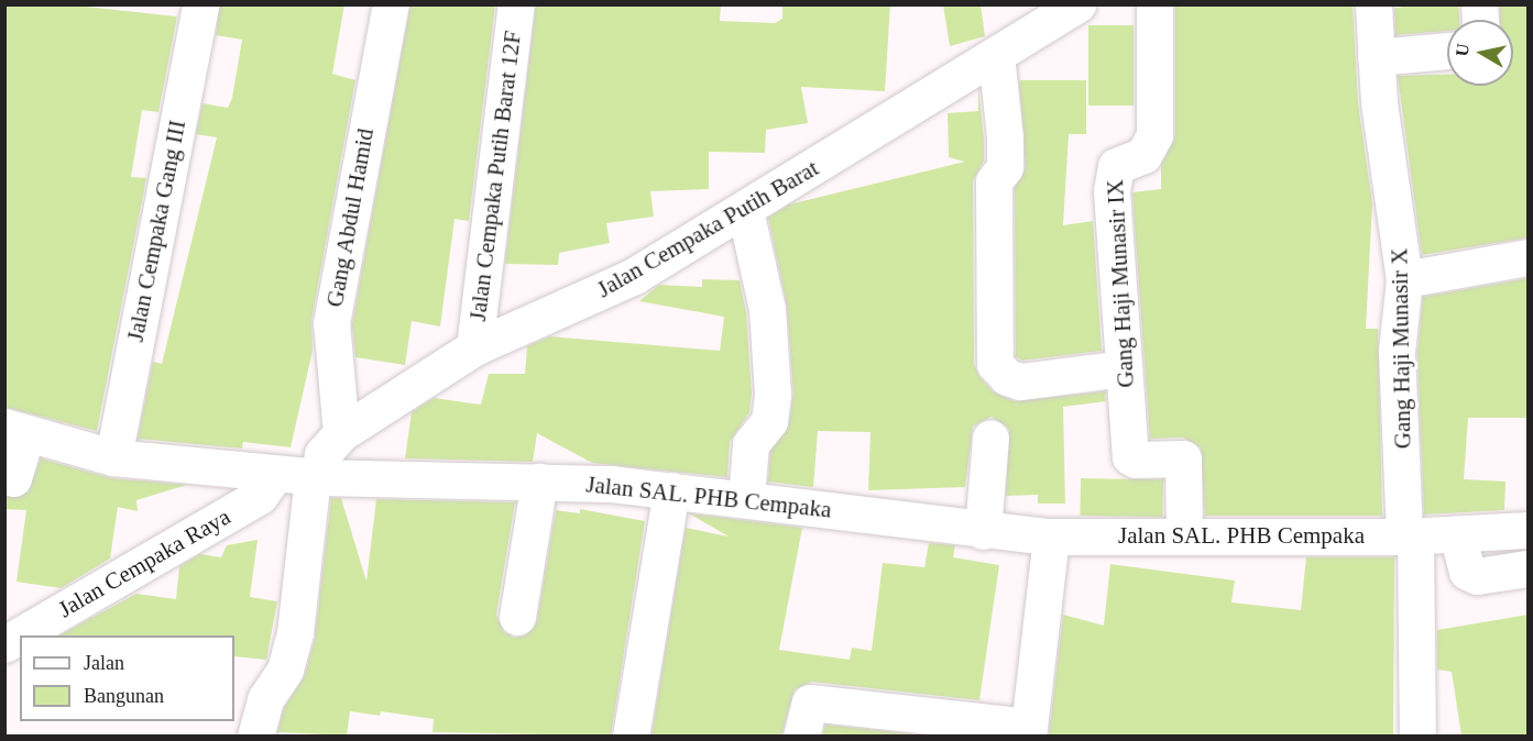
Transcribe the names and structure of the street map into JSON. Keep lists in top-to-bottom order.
{
  "streets": {
    "street": [
      "Jalan Cempaka Putih Barat 12F",
      "Gang Abdul Hamid",
      "Jalan Cempaka Putih Barat",
      "Jalan Cempaka Gang III",
      "Gang Haji Munasir IX",
      "Gang Haji Munasir X",
      "Jalan SAL. PHB Cempaka",
      "Jalan Cempaka Raya"
    ]
  },
  "crossings": [
    ["Jalan Cempaka Putih Barat 12F", "Jalan Cempaka Putih Barat"],
    ["Gang Abdul Hamid", "Jalan Cempaka Putih Barat"],
    ["Jalan Cempaka Putih Barat", "Jalan SAL. PHB Cempaka"],
    ["Jalan Cempaka Gang III", "Jalan SAL. PHB Cempaka"],
    ["Gang Haji Munasir IX", "Jalan SAL. PHB Cempaka"],
    ["Gang Haji Munasir X", "Jalan SAL. PHB Cempaka"],
    ["Jalan SAL. PHB Cempaka", "Jalan Cempaka Raya"]
  ],
  "legend": ["Jalan", "Bangunan"],
  "north": "left"
}
